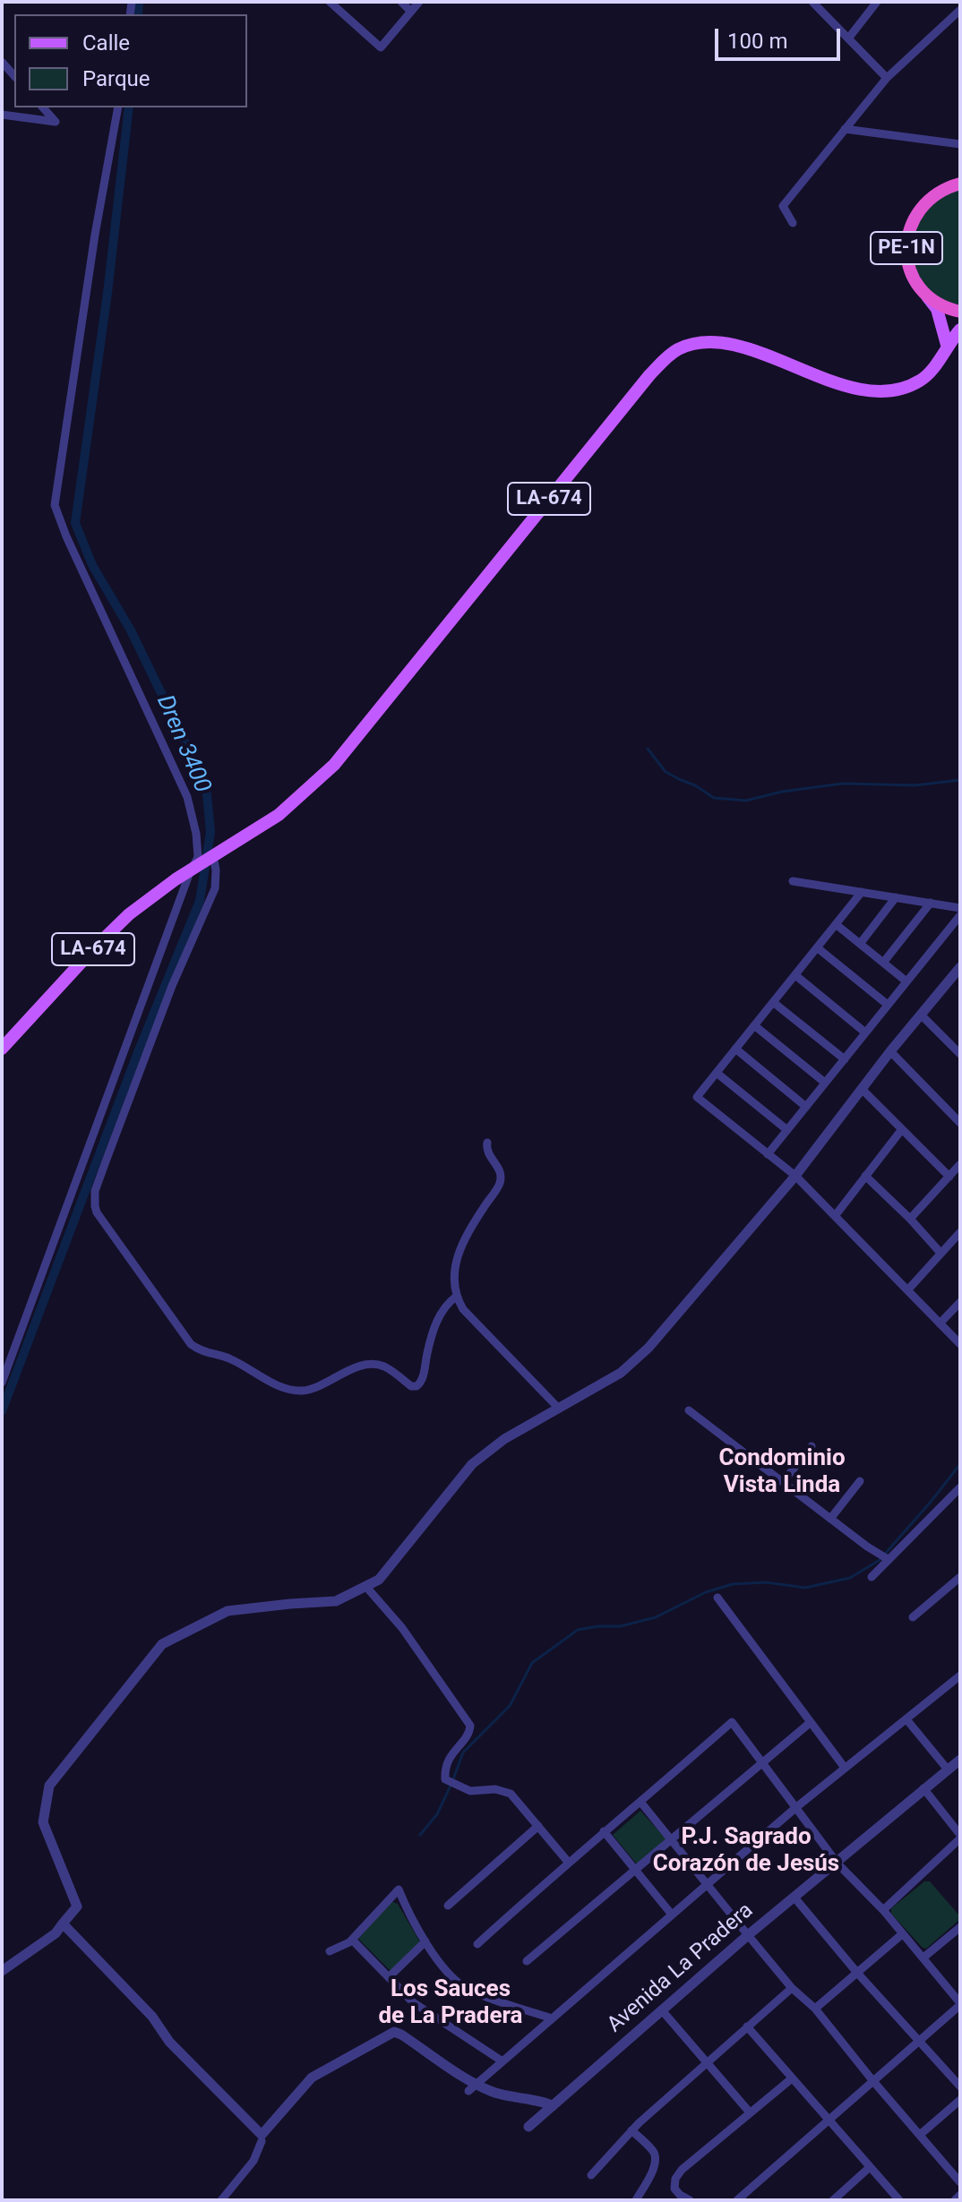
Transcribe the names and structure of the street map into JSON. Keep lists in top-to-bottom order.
{
  "streets": {
    "highway": ["PE-1N"],
    "main road": ["LA-674"],
    "street": ["Avenida La Pradera"]
  },
  "districts": ["Condominio Vista Linda", "P.J. Sagrado Corazón de Jesús", "Los Sauces de La Pradera"],
  "water": ["Dren 3400"],
  "legend": ["Calle", "Parque"],
  "scale_bar": "100 m"
}
